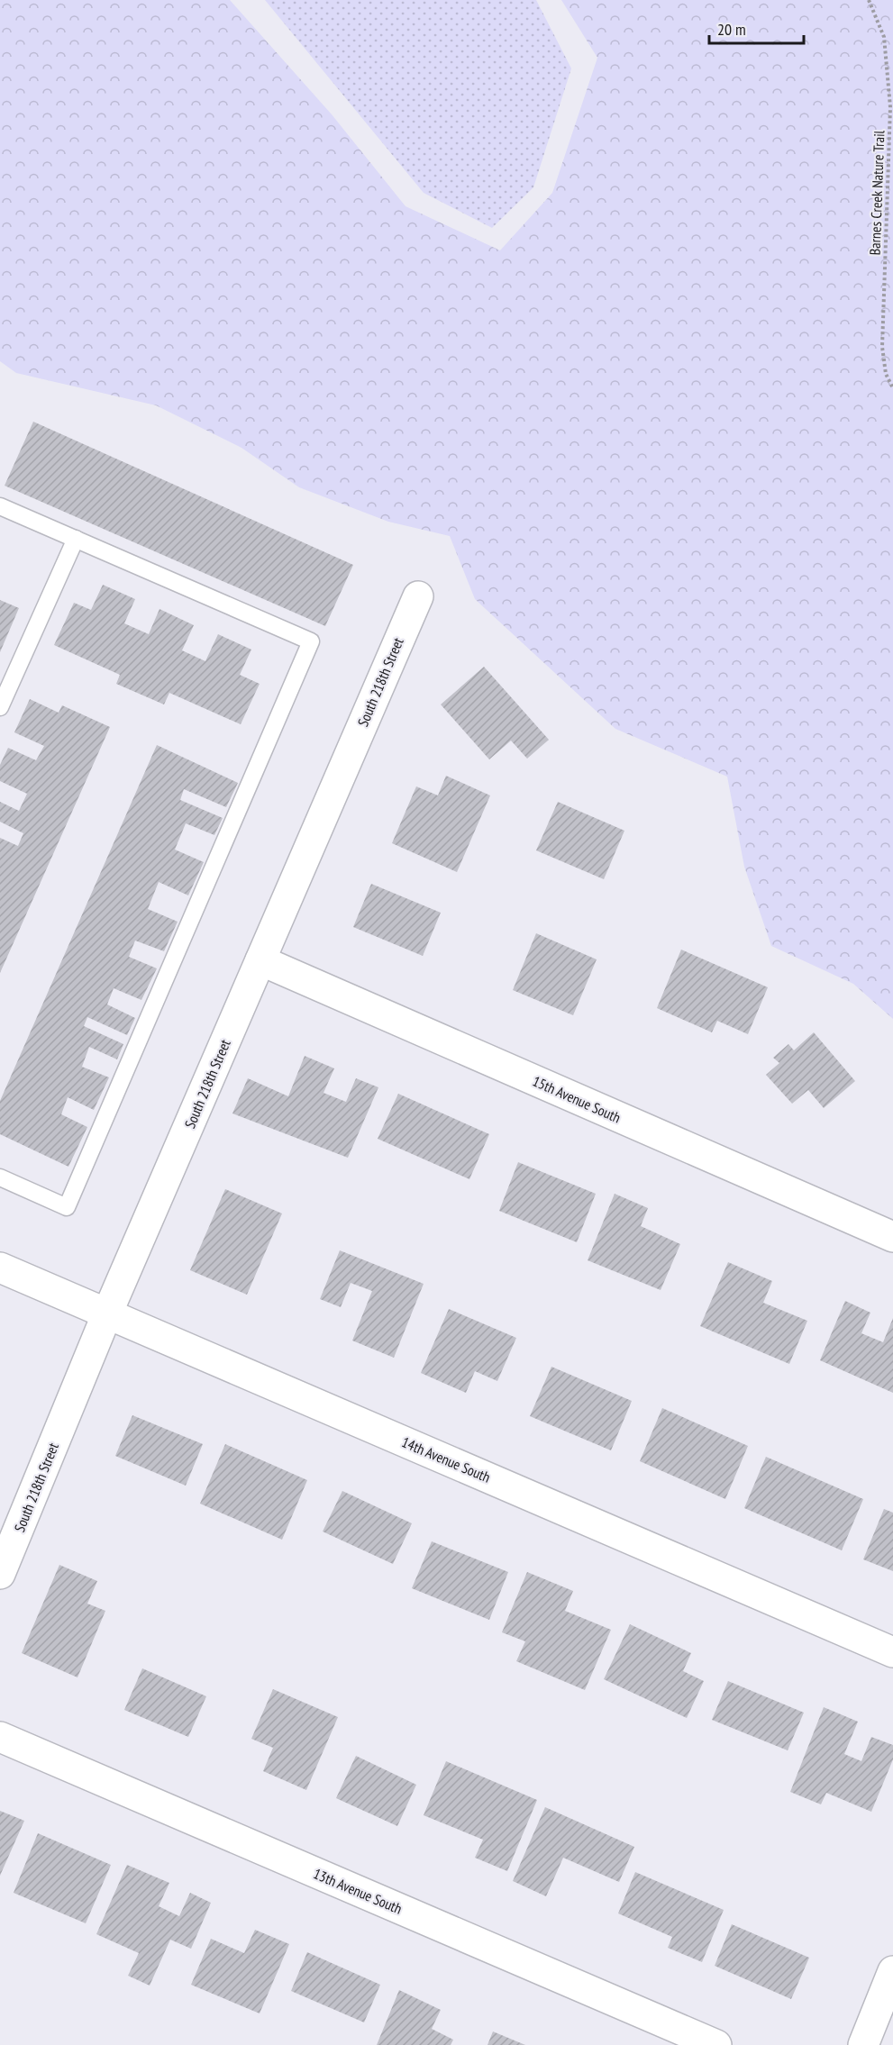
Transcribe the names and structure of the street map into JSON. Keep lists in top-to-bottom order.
{
  "streets": {
    "street": [
      "South 218th Street",
      "15th Avenue South",
      "14th Avenue South",
      "13th Avenue South"
    ],
    "path": ["Barnes Creek Nature Trail"]
  },
  "crossings": [
    ["South 218th Street", "15th Avenue South"],
    ["South 218th Street", "14th Avenue South"]
  ],
  "scale_bar": "20 m"
}
